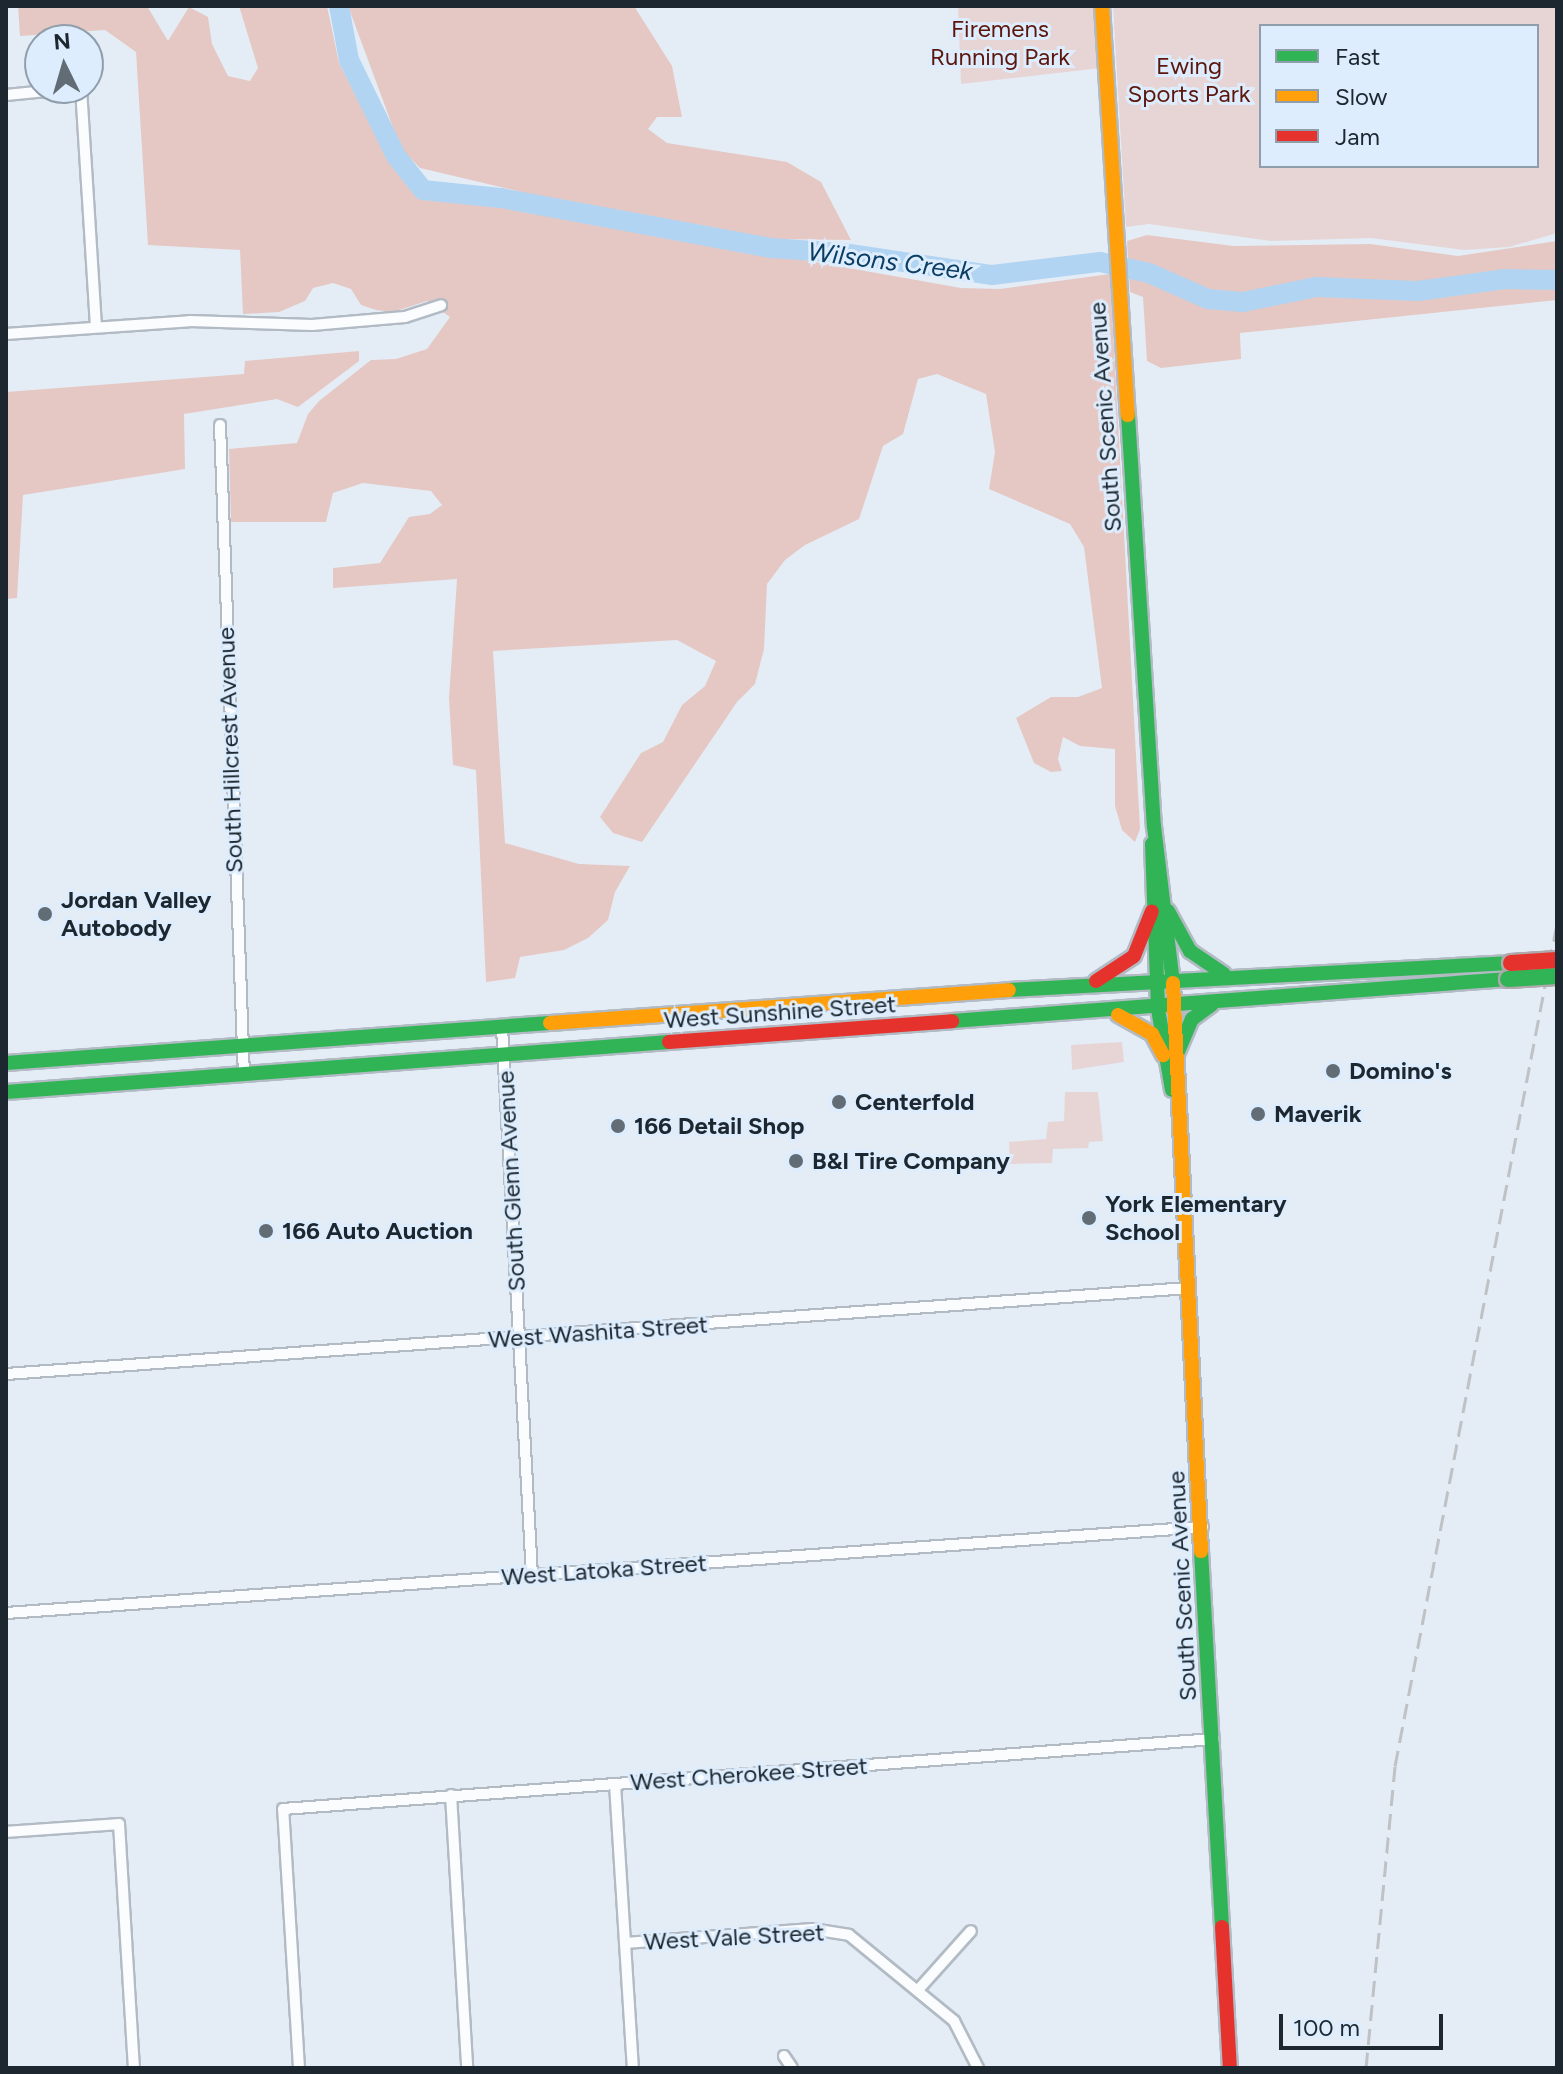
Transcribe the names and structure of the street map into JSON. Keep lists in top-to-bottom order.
{
  "streets": {
    "main road": ["South Scenic Avenue", "West Sunshine Street"],
    "street": [
      "South Hillcrest Avenue",
      "South Glenn Avenue",
      "West Washita Street",
      "West Latoka Street",
      "West Cherokee Street",
      "West Vale Street"
    ]
  },
  "crossings": [
    ["South Scenic Avenue", "West Sunshine Street"],
    ["South Scenic Avenue", "West Washita Street"],
    ["South Scenic Avenue", "West Latoka Street"],
    ["South Scenic Avenue", "West Cherokee Street"],
    ["South Hillcrest Avenue", "West Sunshine Street"],
    ["West Sunshine Street", "South Glenn Avenue"],
    ["South Glenn Avenue", "West Washita Street"],
    ["South Glenn Avenue", "West Latoka Street"]
  ],
  "water": ["Wilsons Creek"],
  "parks": ["Firemens Running Park", "Ewing Sports Park"],
  "places": [
    "Jordan Valley Autobody",
    "Domino's",
    "Centerfold",
    "Maverik",
    "166 Detail Shop",
    "B&I Tire Company",
    "York Elementary School",
    "166 Auto Auction"
  ],
  "legend": ["Fast", "Slow", "Jam"],
  "scale_bar": "100 m",
  "north": "top"
}
